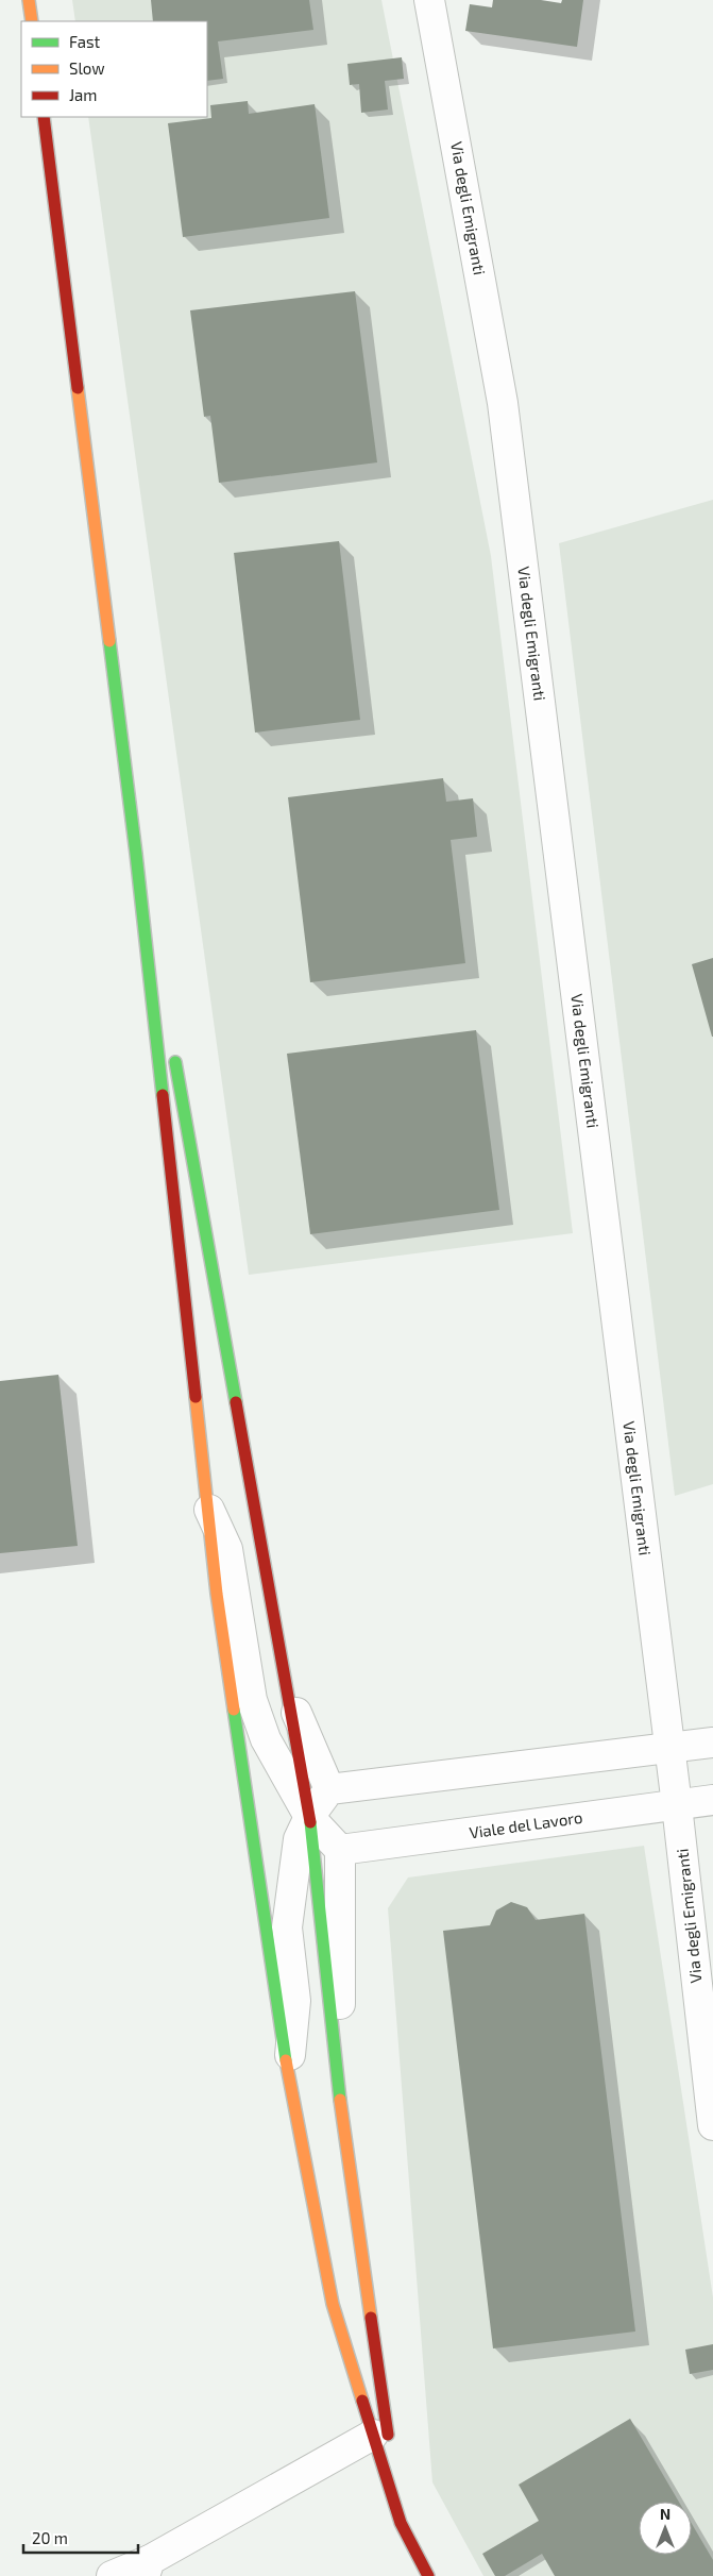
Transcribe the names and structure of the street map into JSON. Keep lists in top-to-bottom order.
{
  "streets": {
    "street": ["Via degli Emigranti", "Viale del Lavoro"]
  },
  "crossings": [
    ["Via degli Emigranti", "Viale del Lavoro"]
  ],
  "legend": ["Fast", "Slow", "Jam"],
  "scale_bar": "20 m",
  "north": "top"
}
